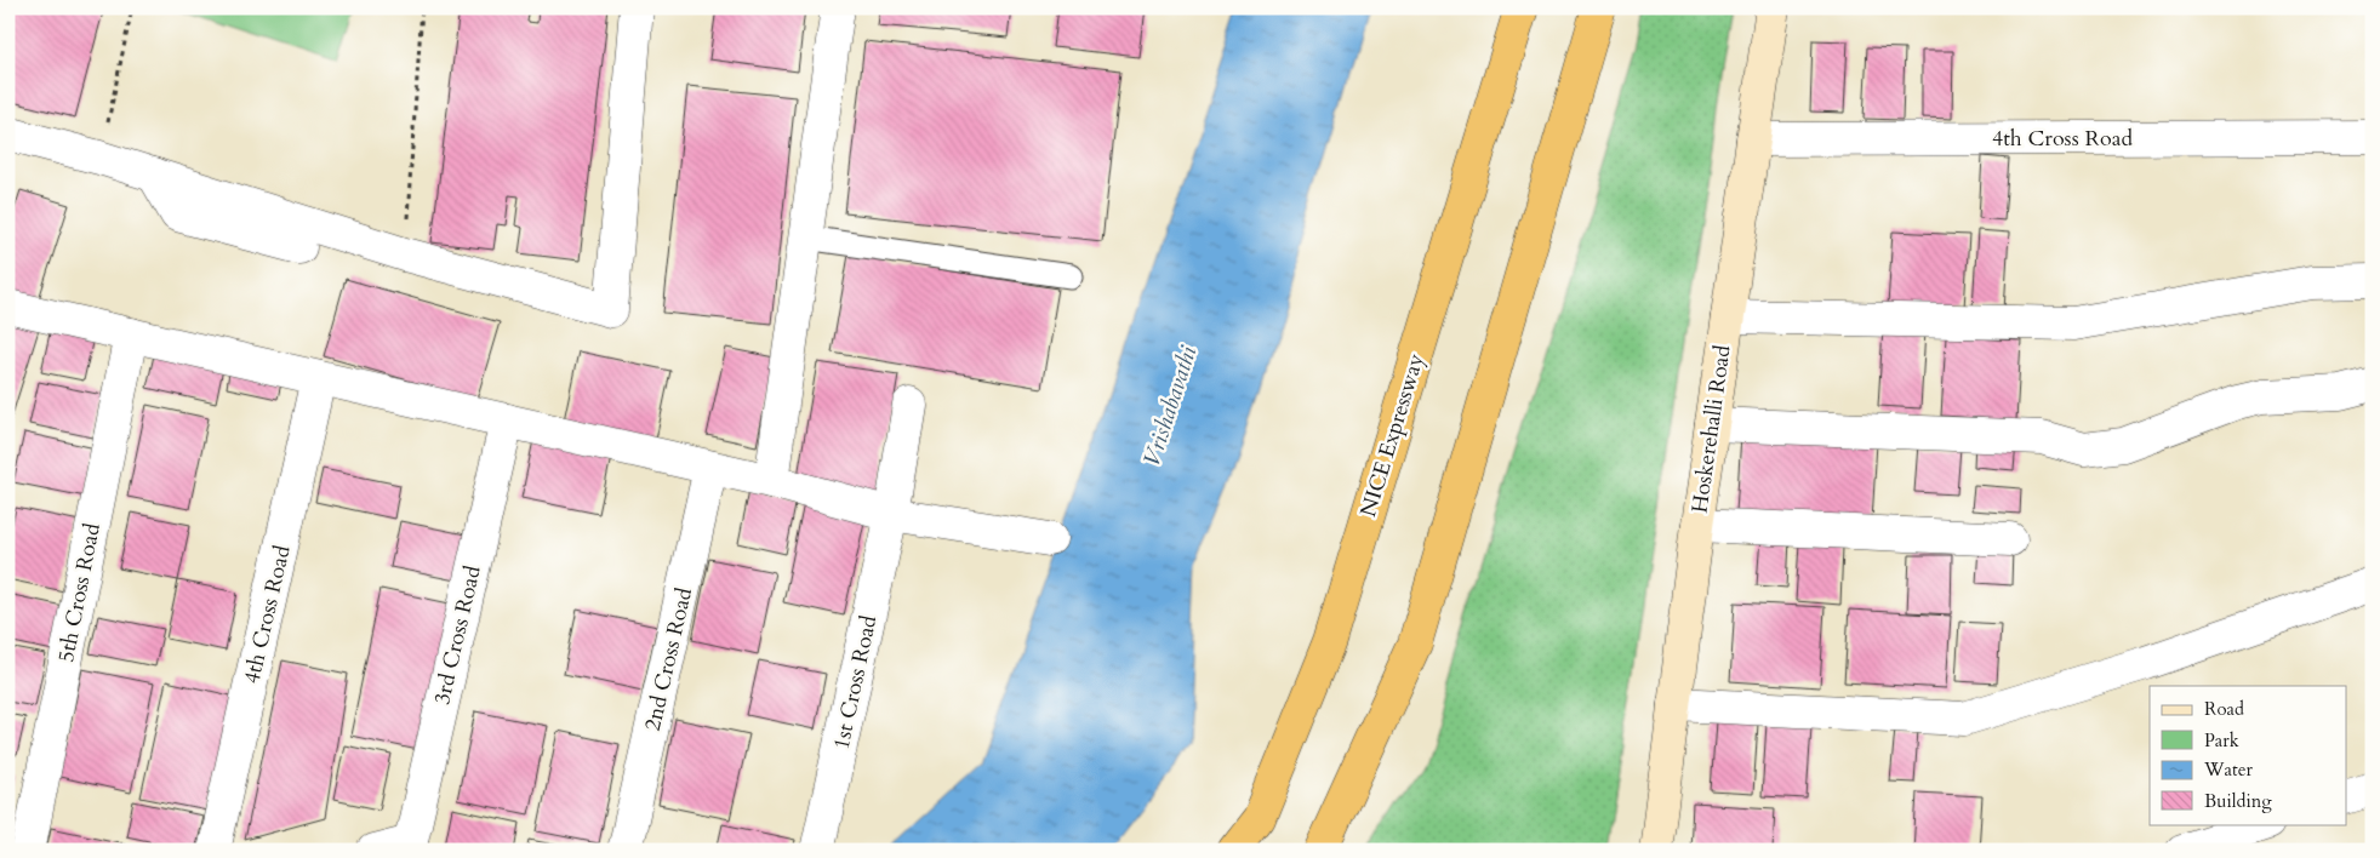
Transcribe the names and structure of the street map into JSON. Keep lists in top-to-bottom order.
{
  "streets": {
    "highway": ["NICE Expressway"],
    "street": [
      "4th Cross Road",
      "Hoskerehalli Road",
      "5th Cross Road",
      "3rd Cross Road",
      "2nd Cross Road",
      "1st Cross Road"
    ]
  },
  "crossings": [
    ["4th Cross Road", "Hoskerehalli Road"]
  ],
  "water": ["Vrishabavathi"],
  "legend": [
    "Road",
    "Park",
    "Water",
    "Building"
  ]
}
